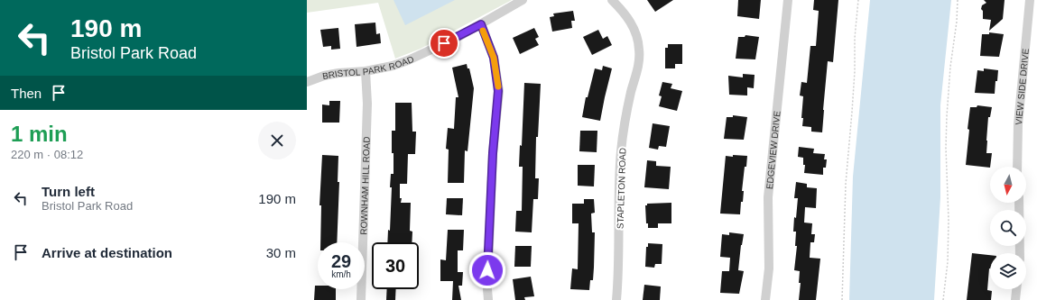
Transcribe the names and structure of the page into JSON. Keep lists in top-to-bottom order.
{
  "streets": {
    "street": [
      "BRISTOL PARK ROAD",
      "VIEW SIDE DRIVE",
      "EDGEVIEW DRIVE",
      "ROWNHAM HILL ROAD",
      "STAPLETON ROAD"
    ]
  },
  "crossings": [
    ["BRISTOL PARK ROAD", "ROWNHAM HILL ROAD"]
  ],
  "north": "bottom",
  "page": {
    "turn": ["190 m", "Bristol Park Road"],
    "then": "Then",
    "heading": ["1 min", "220 m · 08:12"],
    "list": [
      {
        "name": "Turn left",
        "note": "Bristol Park Road",
        "value": "190 m"
      },
      {
        "name": "Arrive at destination",
        "value": "30 m"
      }
    ],
    "speed": "29 km/h",
    "limit": "30"
  }
}
